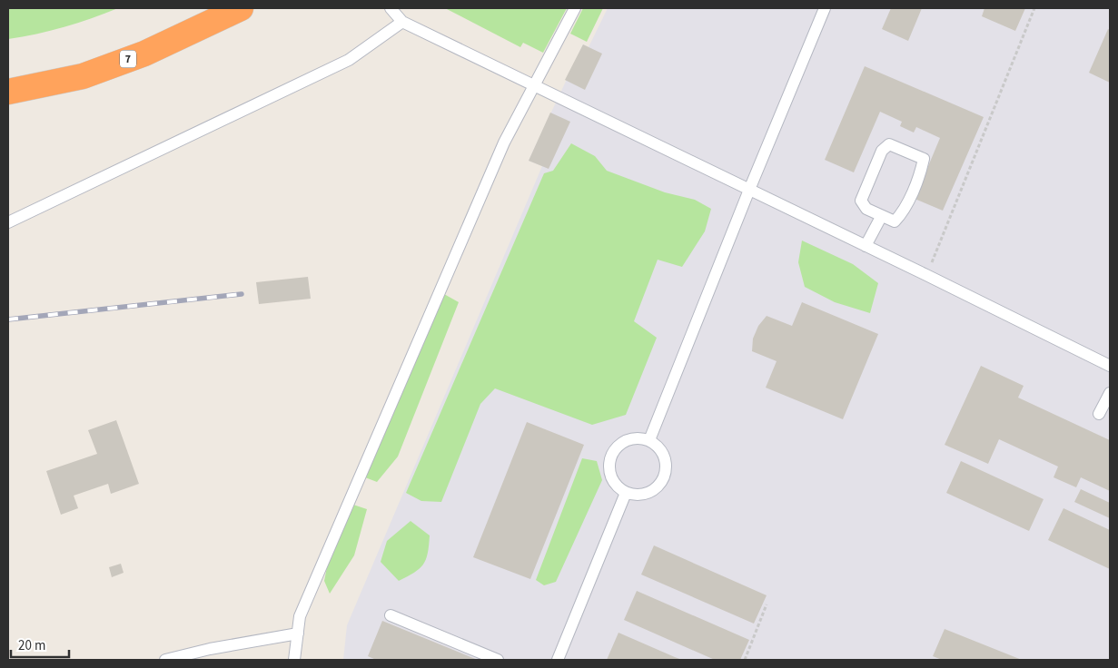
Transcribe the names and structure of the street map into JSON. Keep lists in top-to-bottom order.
{
  "streets": {
    "highway": ["7"]
  },
  "scale_bar": "20 m"
}
